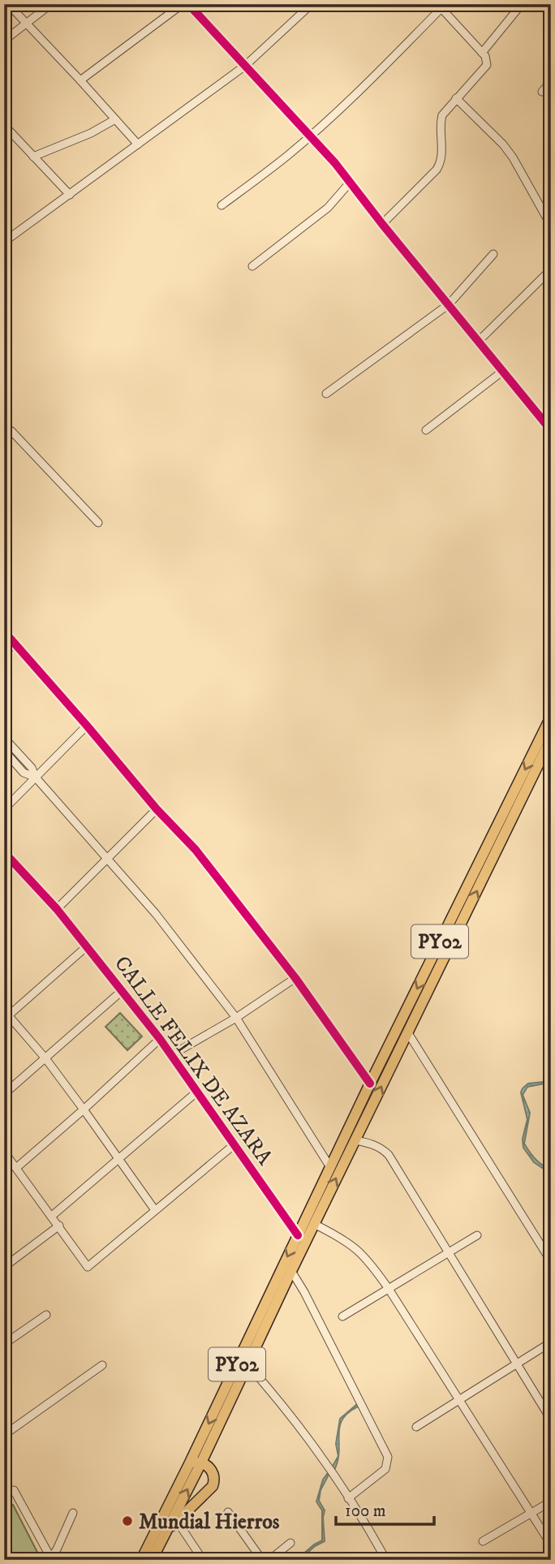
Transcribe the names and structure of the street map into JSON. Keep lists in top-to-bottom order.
{
  "streets": {
    "highway": ["PY02"],
    "street": ["CALLE FELIX DE AZARA"]
  },
  "crossings": [
    ["PY02", "CALLE FELIX DE AZARA"]
  ],
  "places": ["Mundial Hierros"],
  "scale_bar": "100 m"
}
